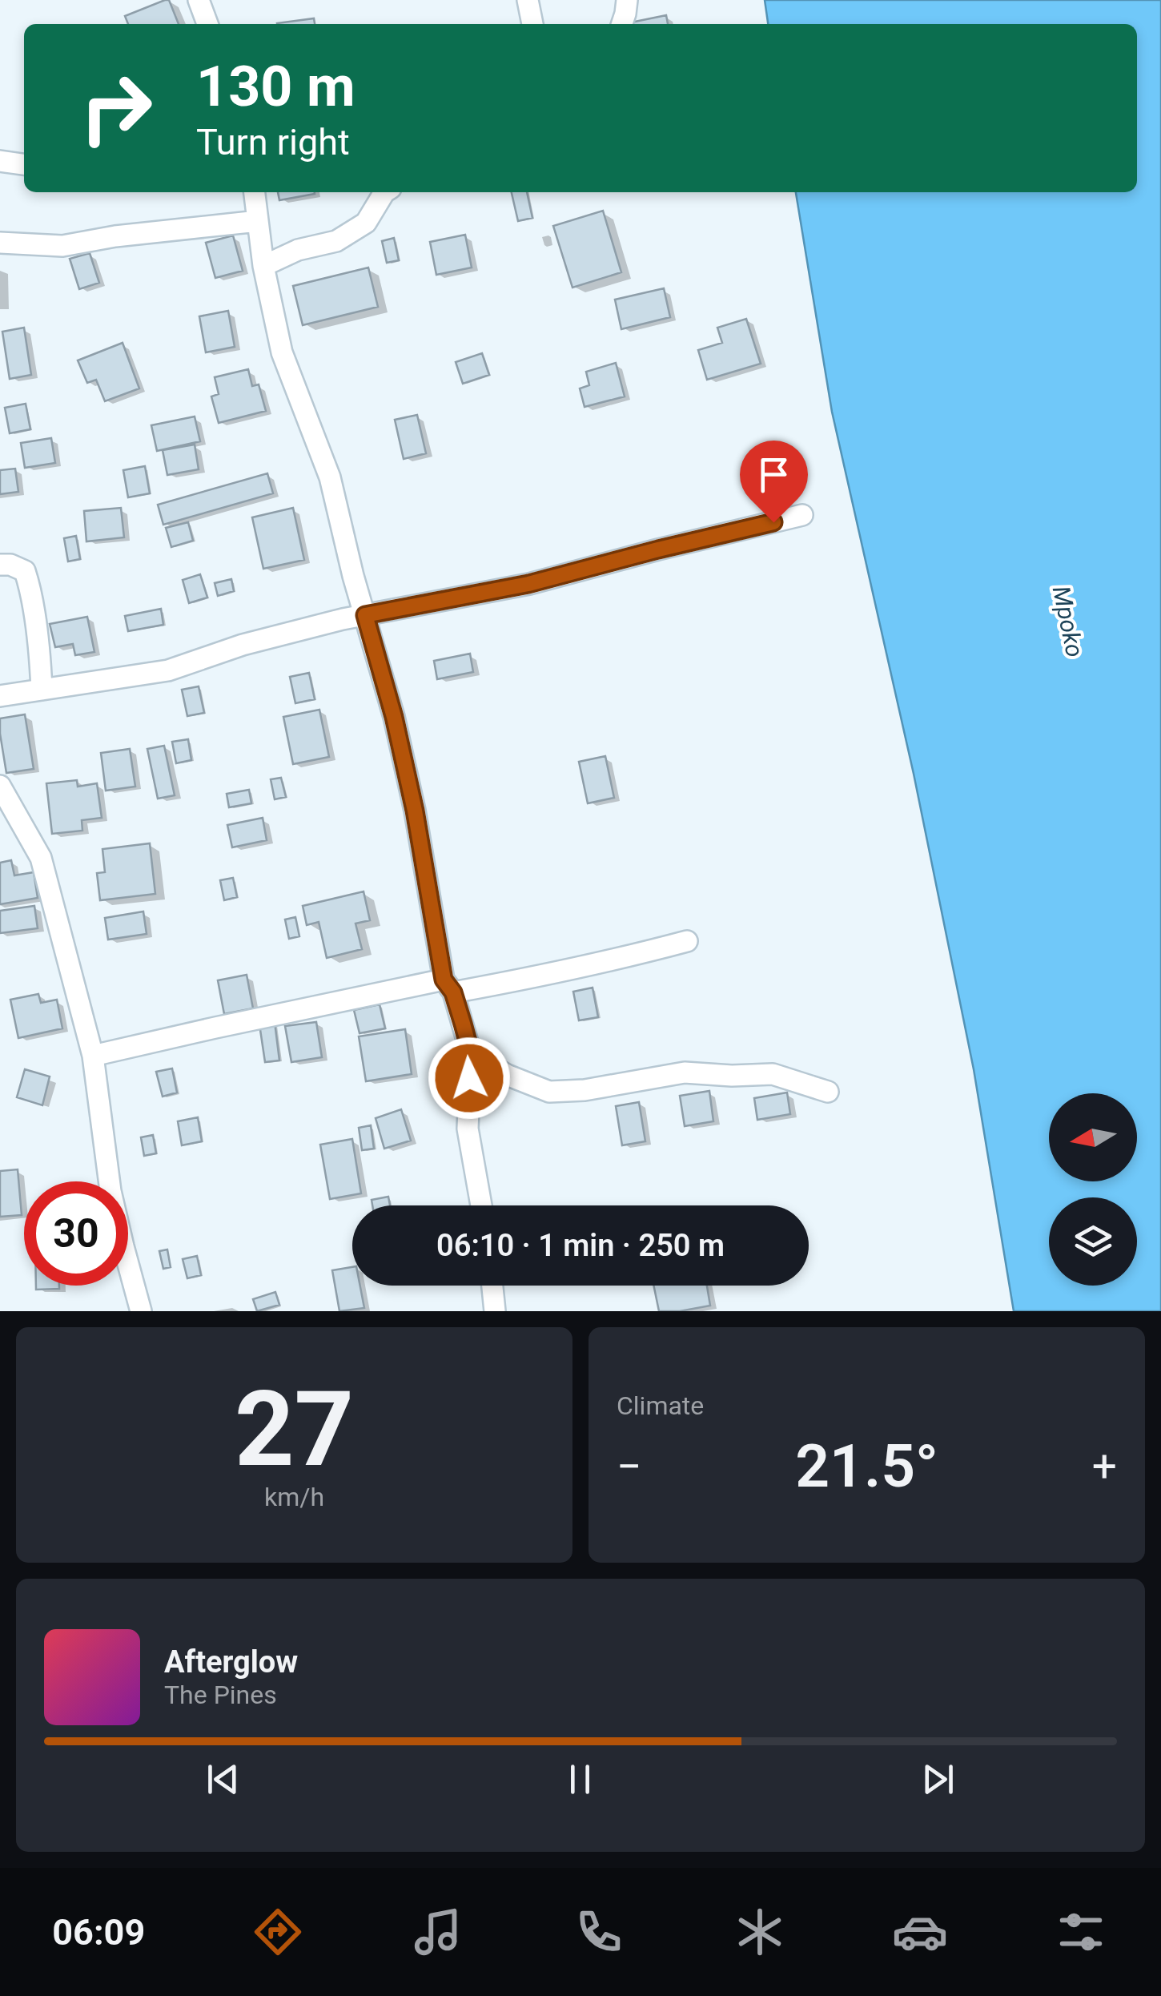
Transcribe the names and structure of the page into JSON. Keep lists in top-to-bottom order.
{
  "water": ["Mpoko"],
  "north": "left",
  "page": {
    "turn": ["130 m", "Turn right"],
    "limit": "30",
    "trip": "06:10 · 1 min · 250 m",
    "tile": [
      ["27", "km/h"],
      "Climate"
    ],
    "heat": ["−", "21.5°", "+"],
    "song": ["Afterglow", "The Pines"],
    "tabs": "06:09"
  }
}
